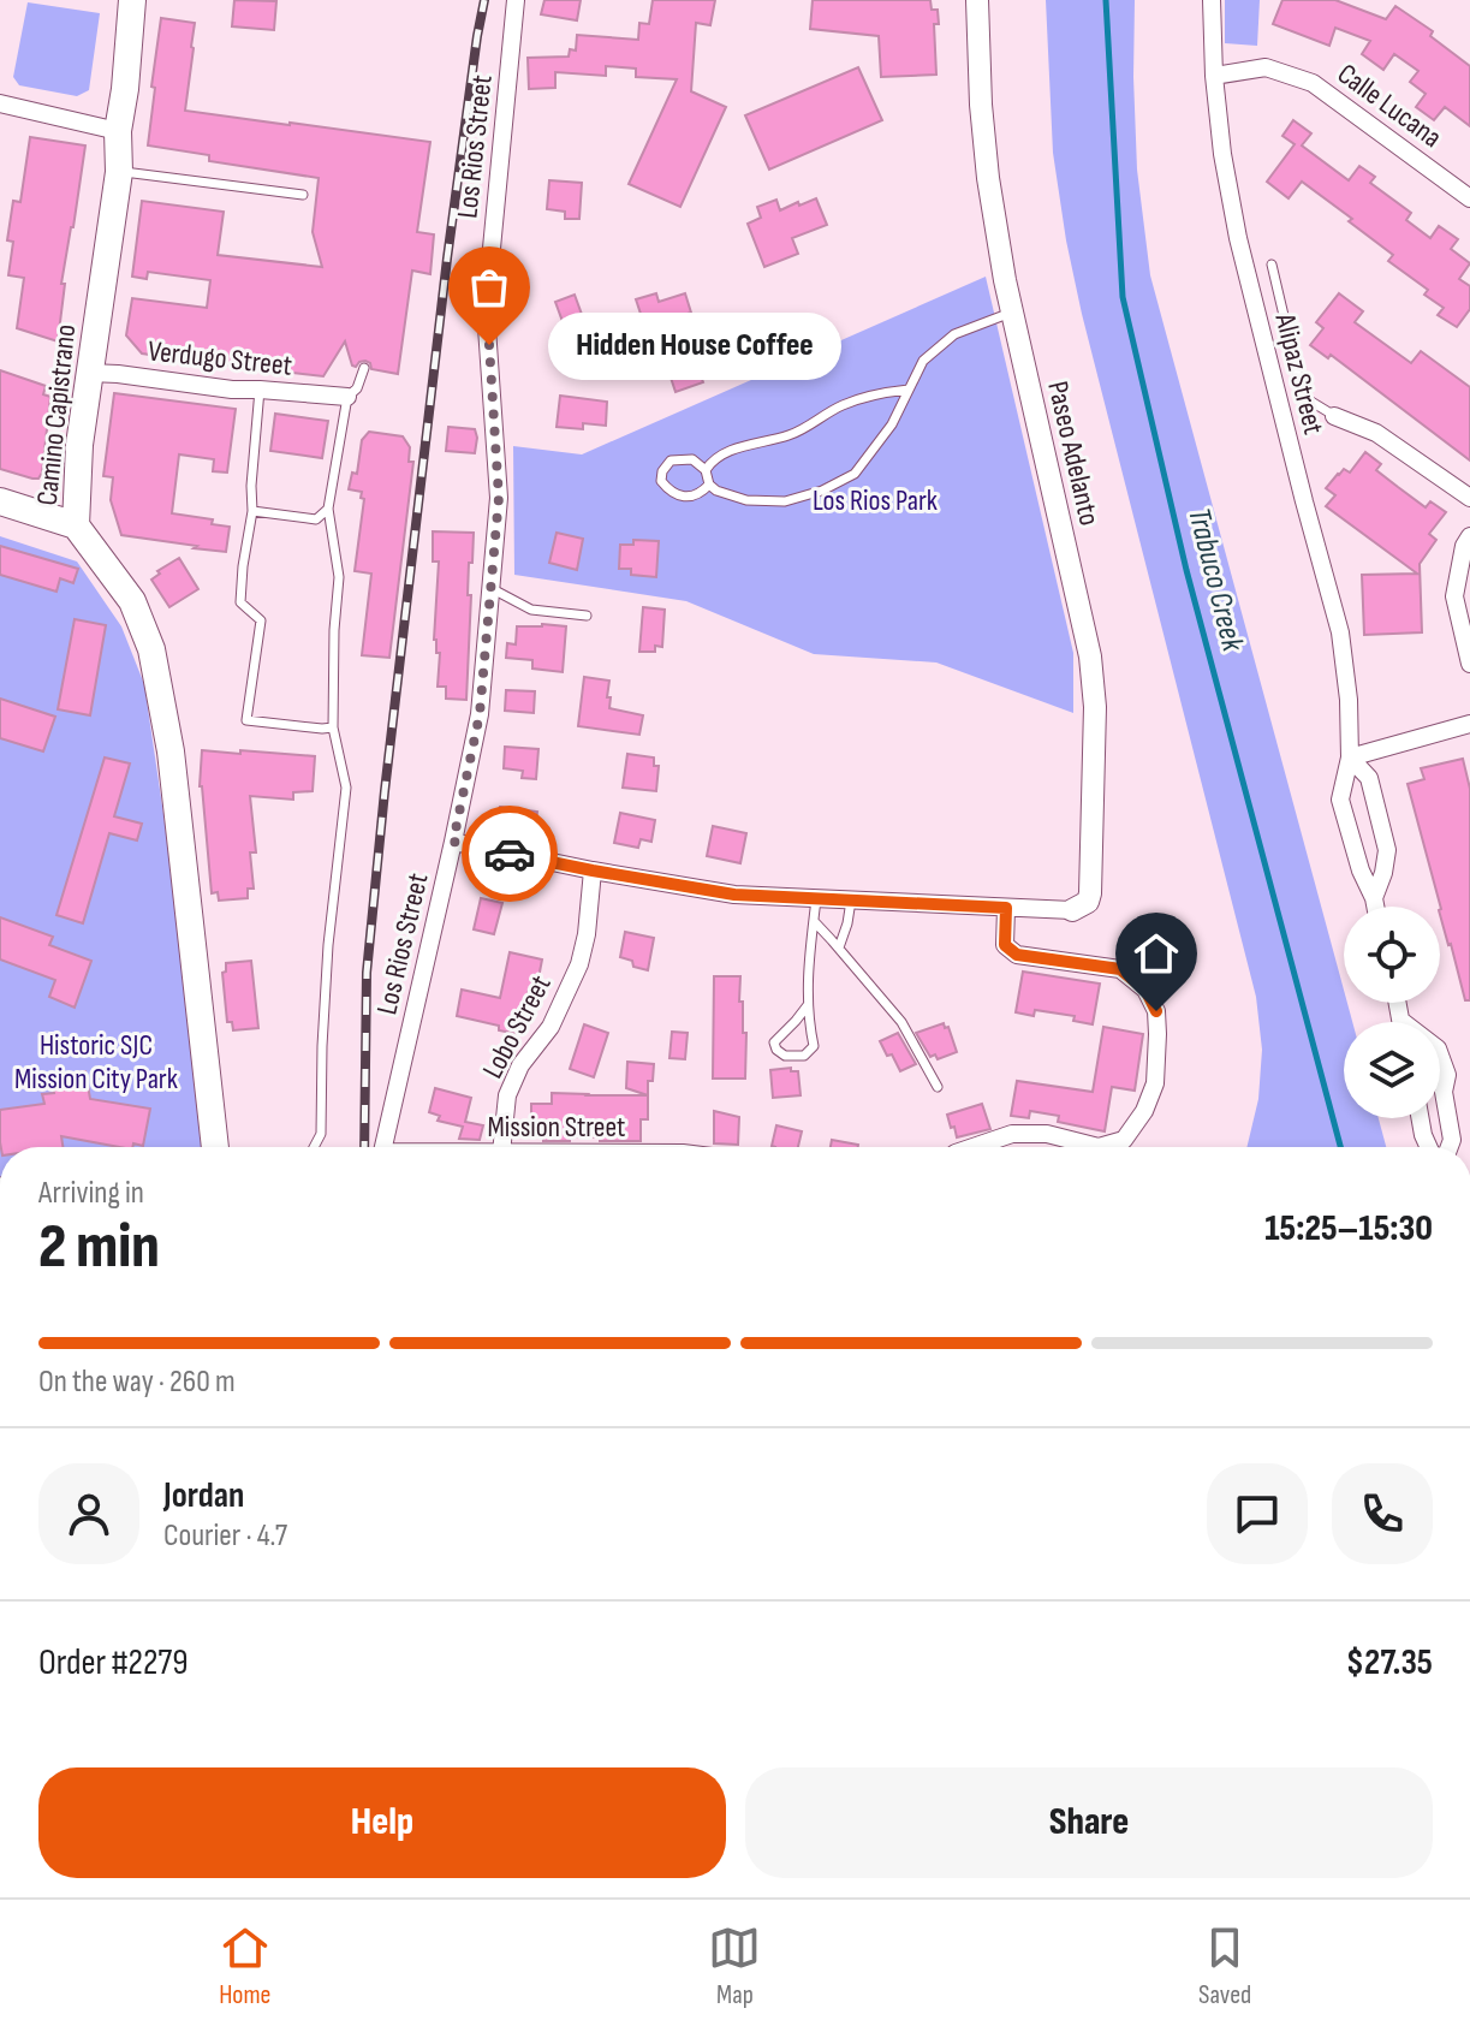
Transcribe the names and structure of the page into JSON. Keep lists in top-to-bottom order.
{
  "streets": {
    "main road": ["Camino Capistrano"],
    "street": [
      "Calle Lucana",
      "Los Rios Street",
      "Verdugo Street",
      "Alipaz Street",
      "Paseo Adelanto",
      "Lobo Street"
    ]
  },
  "crossings": [
    ["Calle Lucana", "Alipaz Street"],
    ["Verdugo Street", "Camino Capistrano"]
  ],
  "water": ["Trabuco Creek"],
  "parks": ["Los Rios Park", "Historic SJC Mission City Park"],
  "places": ["Hidden House Coffee"],
  "page": {
    "bubble": "Hidden House Coffee",
    "heading": ["2 min", "Arriving in", "15:25–15:30"],
    "panel": [
      "Jordan",
      "Courier · 4.7",
      "Order #2279",
      "$27.35"
    ],
    "bar": "On the way · 260 m",
    "buttons": ["Help", "Share"],
    "tabs": ["Home", "Map", "Saved"]
  }
}
